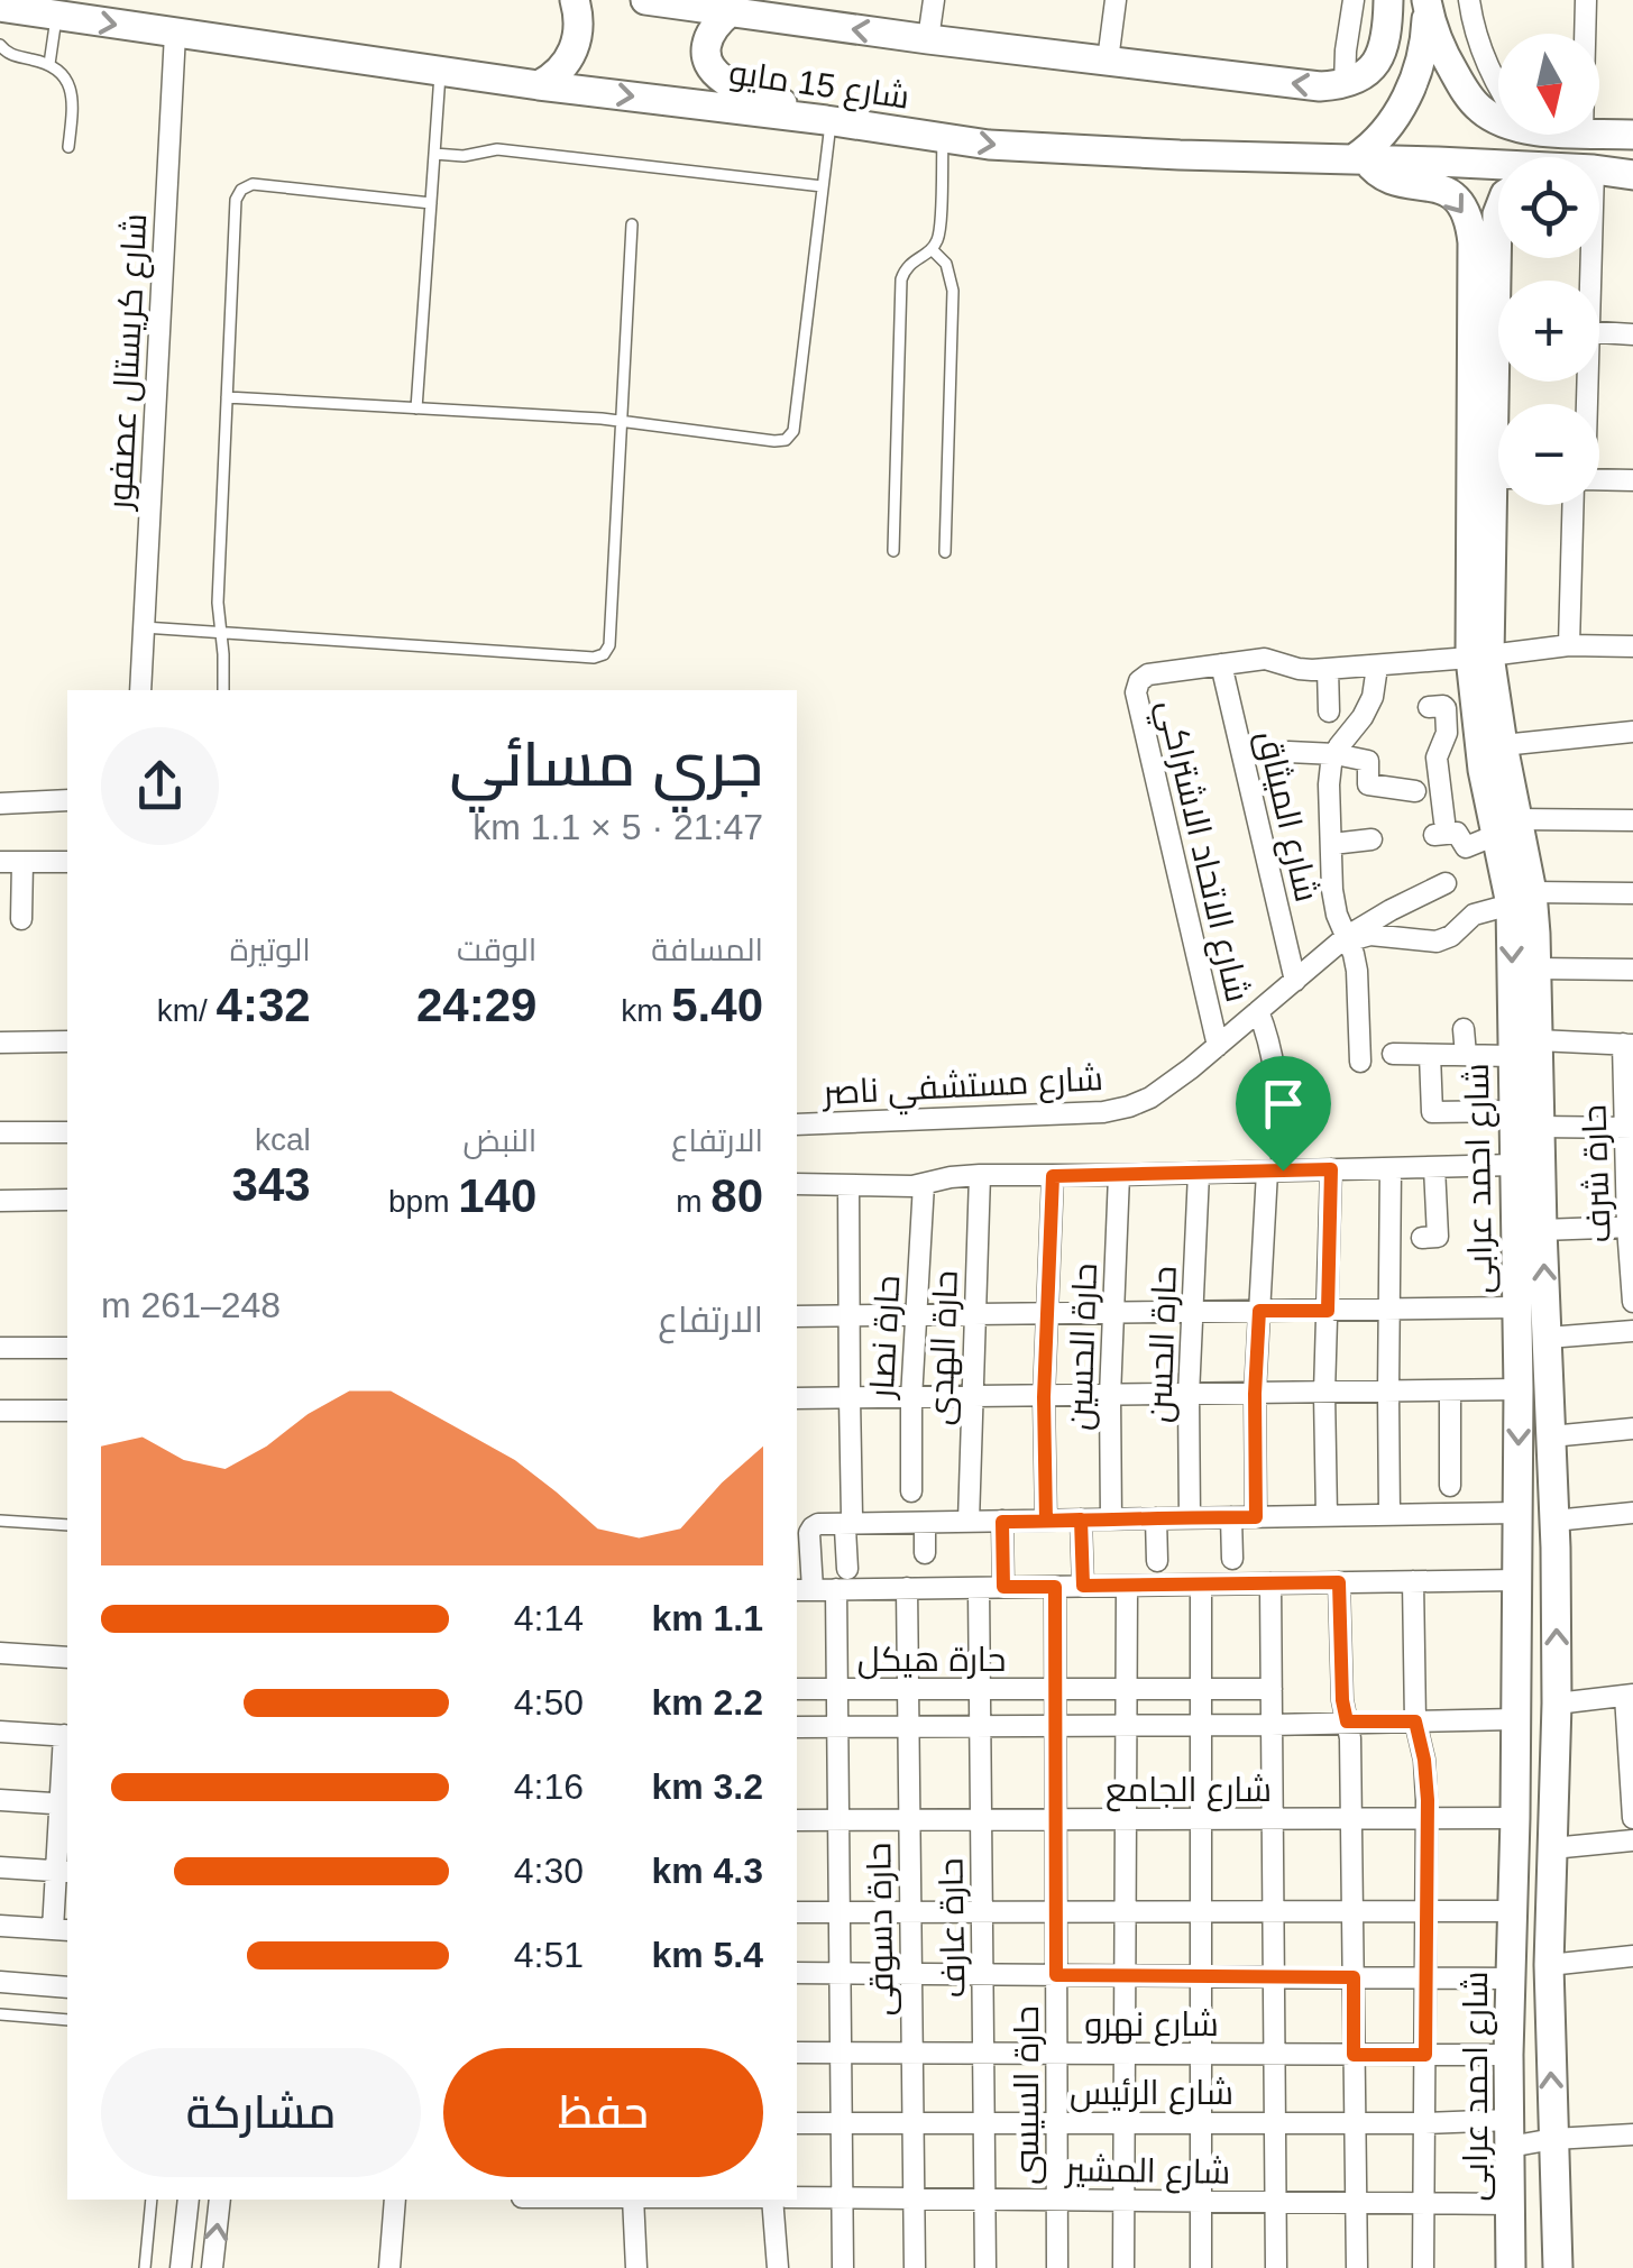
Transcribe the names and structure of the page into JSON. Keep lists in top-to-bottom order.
{
  "streets": {
    "street": [
      "شارع 15 مايو",
      "شارع كريستال عصفور",
      "شارع الميثاق",
      "شارع الاتحاد الاشتراكي",
      "شارع مستشفي ناصر",
      "حارة شرف",
      "شارع احمد عرابى",
      "حارة نصار",
      "حارة الحسن",
      "حارة الحسين",
      "حارة الهدى",
      "حارة هيكل",
      "شارع الجامع",
      "حارة عارف",
      "حارة دسوقى",
      "شارع نهرو",
      "شارع الرئيس",
      "حارة السيسى",
      "شارع المشير"
    ]
  },
  "crossings": [
    ["شارع 15 مايو", "شارع كريستال عصفور"],
    ["شارع 15 مايو", "شارع احمد عرابى"],
    ["شارع الميثاق", "شارع الاتحاد الاشتراكي"],
    ["شارع الميثاق", "شارع مستشفي ناصر"],
    ["شارع الاتحاد الاشتراكي", "شارع مستشفي ناصر"],
    ["شارع احمد عرابى", "شارع الجامع"],
    ["شارع احمد عرابى", "شارع نهرو"],
    ["شارع احمد عرابى", "شارع الرئيس"],
    ["شارع احمد عرابى", "شارع المشير"],
    ["حارة هيكل", "حارة عارف"],
    ["حارة هيكل", "حارة دسوقى"],
    ["حارة هيكل", "حارة السيسى"],
    ["شارع الجامع", "حارة عارف"],
    ["شارع الجامع", "حارة دسوقى"],
    ["شارع الجامع", "حارة السيسى"],
    ["حارة عارف", "شارع نهرو"],
    ["حارة عارف", "شارع الرئيس"],
    ["حارة عارف", "شارع المشير"],
    ["حارة دسوقى", "شارع نهرو"],
    ["حارة دسوقى", "شارع الرئيس"],
    ["حارة دسوقى", "شارع المشير"],
    ["شارع نهرو", "حارة السيسى"],
    ["شارع الرئيس", "حارة السيسى"],
    ["حارة السيسى", "شارع المشير"]
  ],
  "north": "bottom",
  "page": {
    "map_buttons": ["+", "−"],
    "heading": ["جري مسائي", "21:47 · 5 × 1.1 km"],
    "stats": [
      ["المسافة", "5.40 km"],
      ["الوقت", "24:29"],
      ["الوتيرة", "4:32 /km"],
      ["الارتفاع", "80 m"],
      ["النبض", "140 bpm"],
      ["kcal", "343"]
    ],
    "chart": ["الارتفاع", "248–261 m"],
    "list": [
      {
        "name": "1.1 km",
        "note": "4:14"
      },
      {
        "name": "2.2 km",
        "note": "4:50"
      },
      {
        "name": "3.2 km",
        "note": "4:16"
      },
      {
        "name": "4.3 km",
        "note": "4:30"
      },
      {
        "name": "5.4 km",
        "note": "4:51"
      }
    ],
    "buttons": ["حفظ", "مشاركة"]
  }
}
